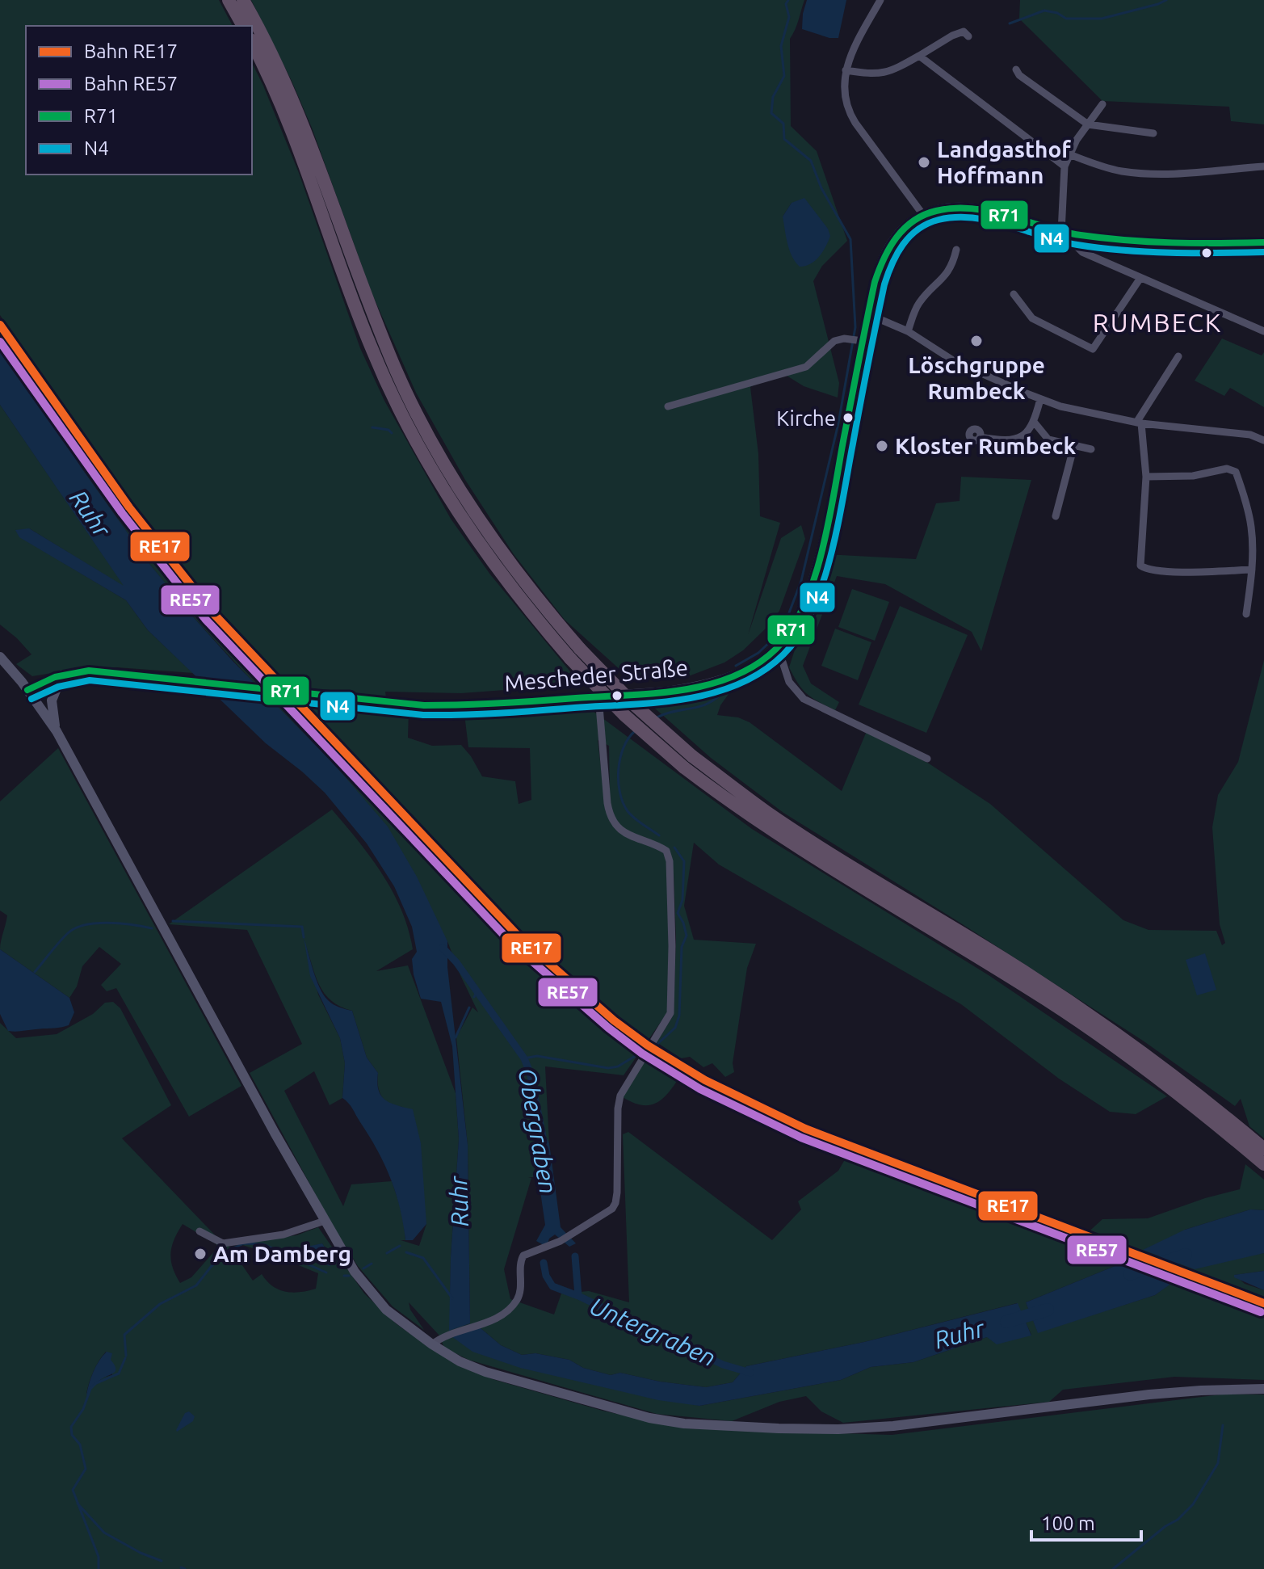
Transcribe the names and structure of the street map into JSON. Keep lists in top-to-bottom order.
{
  "streets": {
    "main road": ["Mescheder Straße"]
  },
  "districts": ["RUMBECK"],
  "water": ["Ruhr", "Obergraben", "Untergraben"],
  "places": [
    "Landgasthof Hoffmann",
    "Löschgruppe Rumbeck",
    "Kirche",
    "Kloster Rumbeck",
    "Am Damberg"
  ],
  "lines": [
    "transit line R71",
    "transit line N4",
    "rail line RE17",
    "rail line RE57"
  ],
  "legend": [
    "Bahn RE17",
    "Bahn RE57",
    "R71",
    "N4"
  ],
  "scale_bar": "100 m"
}
